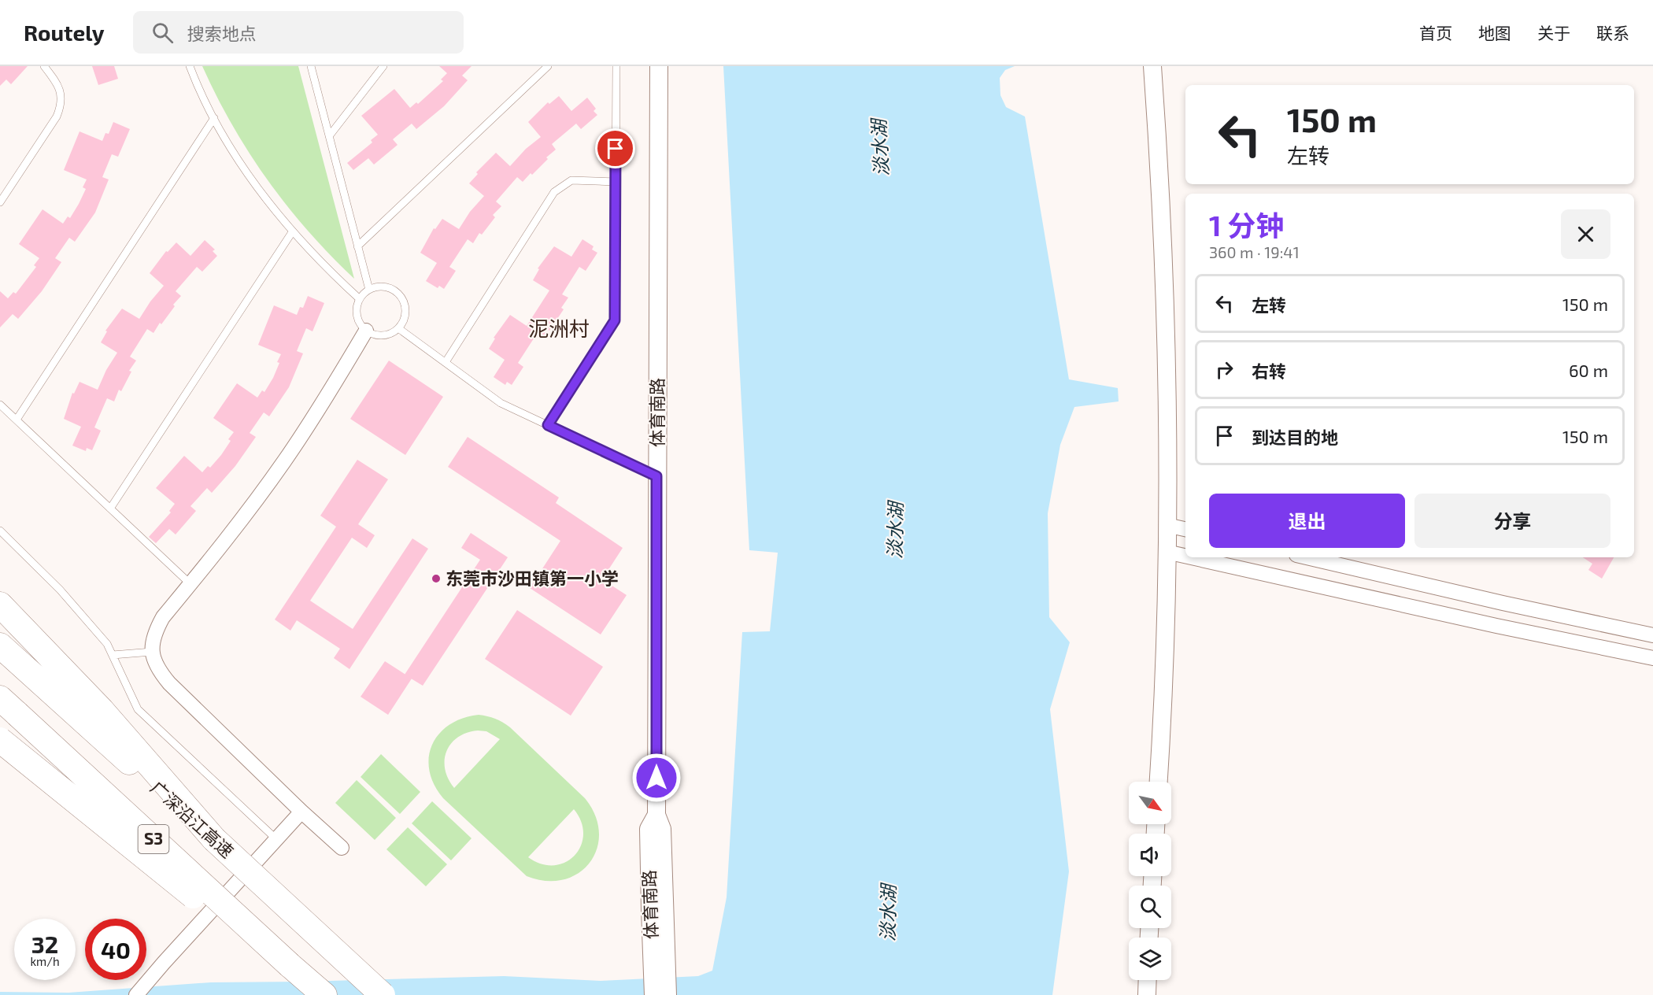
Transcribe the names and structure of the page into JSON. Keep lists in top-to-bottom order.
{
  "streets": {
    "highway": ["广深沿江高速", "S3"],
    "street": ["体育南路"]
  },
  "districts": ["泥洲村"],
  "water": ["淡水湖"],
  "places": ["东莞市沙田镇第一小学"],
  "north": "bottom right",
  "page": {
    "header": "Routely",
    "search": "搜索地点",
    "nav": [
      "首页",
      "地图",
      "关于",
      "联系"
    ],
    "turn": ["150 m", "左转"],
    "heading": ["1 分钟", "360 m · 19:41"],
    "list": [
      {
        "name": "左转",
        "value": "150 m"
      },
      {
        "name": "右转",
        "value": "60 m"
      },
      {
        "name": "到达目的地",
        "value": "150 m"
      }
    ],
    "buttons": ["退出", "分享"],
    "speed": "32 km/h",
    "limit": "40"
  }
}
